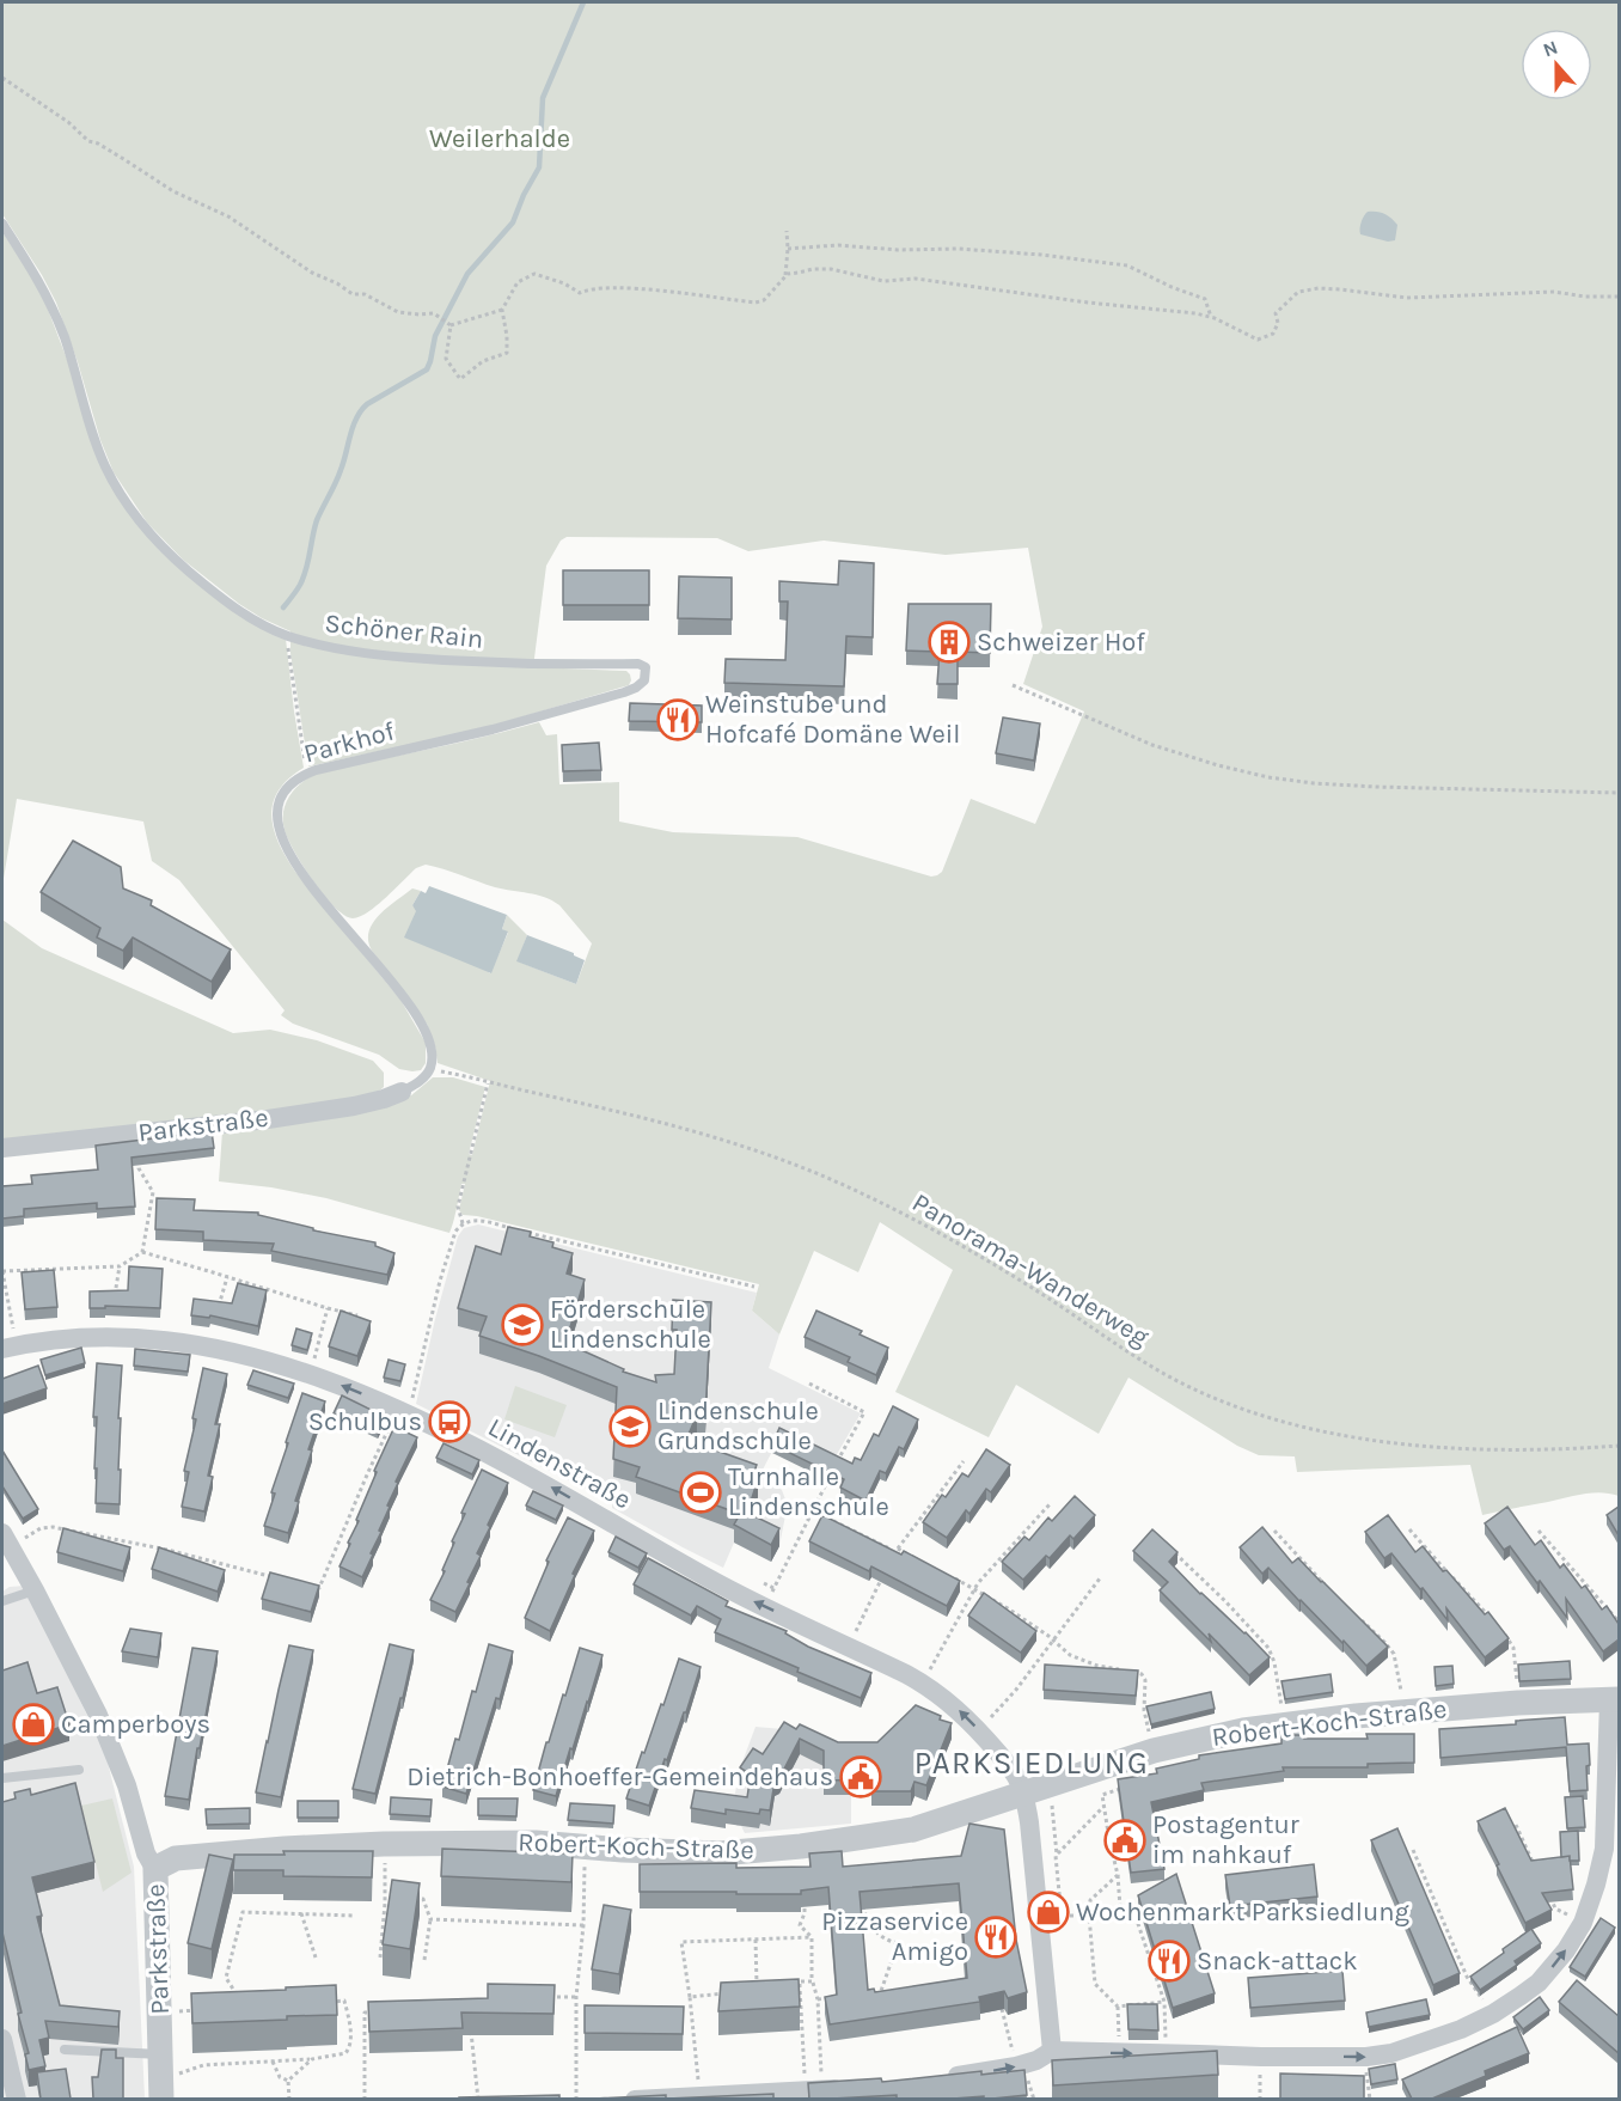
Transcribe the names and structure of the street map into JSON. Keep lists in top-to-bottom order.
{
  "streets": {
    "street": ["Parkstraße", "Lindenstraße", "Robert-Koch-Straße"],
    "lane": ["Schöner Rain", "Parkhof"],
    "path": ["Panorama-Wanderweg"]
  },
  "crossings": [
    ["Schöner Rain", "Parkhof"],
    ["Parkhof", "Panorama-Wanderweg"],
    ["Parkstraße", "Robert-Koch-Straße"],
    ["Lindenstraße", "Robert-Koch-Straße"]
  ],
  "one_way": ["Lindenstraße"],
  "districts": ["PARKSIEDLUNG"],
  "parks": ["Weilerhalde"],
  "places": {
    "building": ["Schweizer Hof"],
    "restaurant": ["Weinstube und Hofcafé Domäne Weil", "Pizzaservice Amigo", "Snack-attack"],
    "school or university": ["Förderschule Lindenschule", "Lindenschule Grundschule"],
    "bus stop": ["Schulbus"],
    "sports": ["Turnhalle Lindenschule"],
    "shop": ["Camperboys", "Wochenmarkt Parksiedlung"],
    "public building": ["Dietrich-Bonhoeffer-Gemeindehaus", "Postagentur im nahkauf"]
  },
  "north": "top"
}
